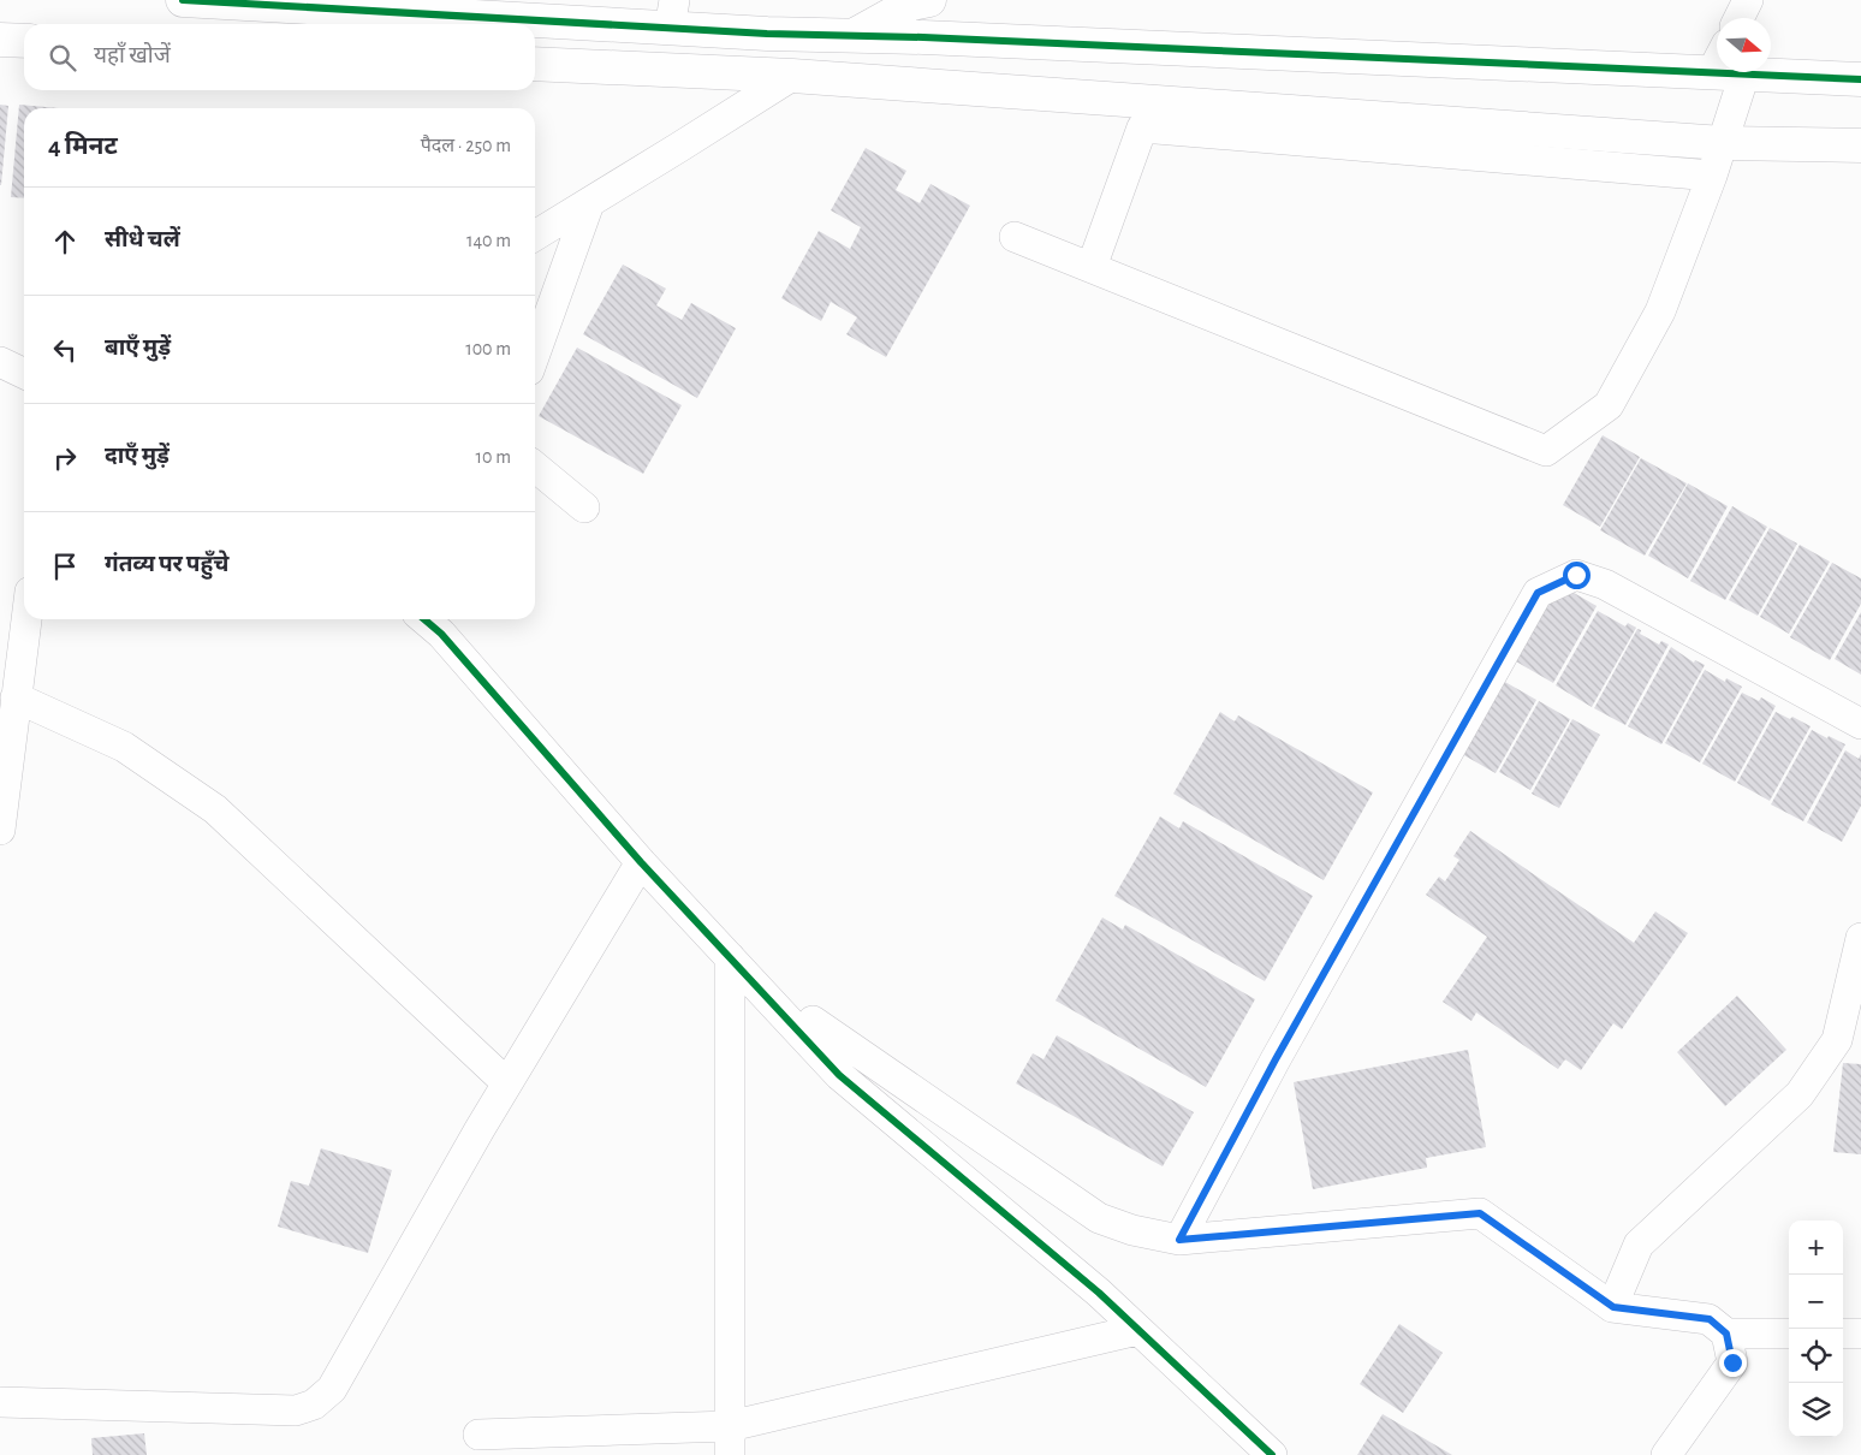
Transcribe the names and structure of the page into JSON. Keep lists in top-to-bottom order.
{
  "north": "right",
  "page": {
    "search": "यहाँ खोजें",
    "heading": ["4 मिनट", "पैदल · 250 m"],
    "list": [
      ["सीधे चलें", "140 m"],
      ["बाएँ मुड़ें", "100 m"],
      ["दाएँ मुड़ें", "10 m"],
      "गंतव्य पर पहुँचे"
    ],
    "map_buttons": ["+", "−"]
  }
}
